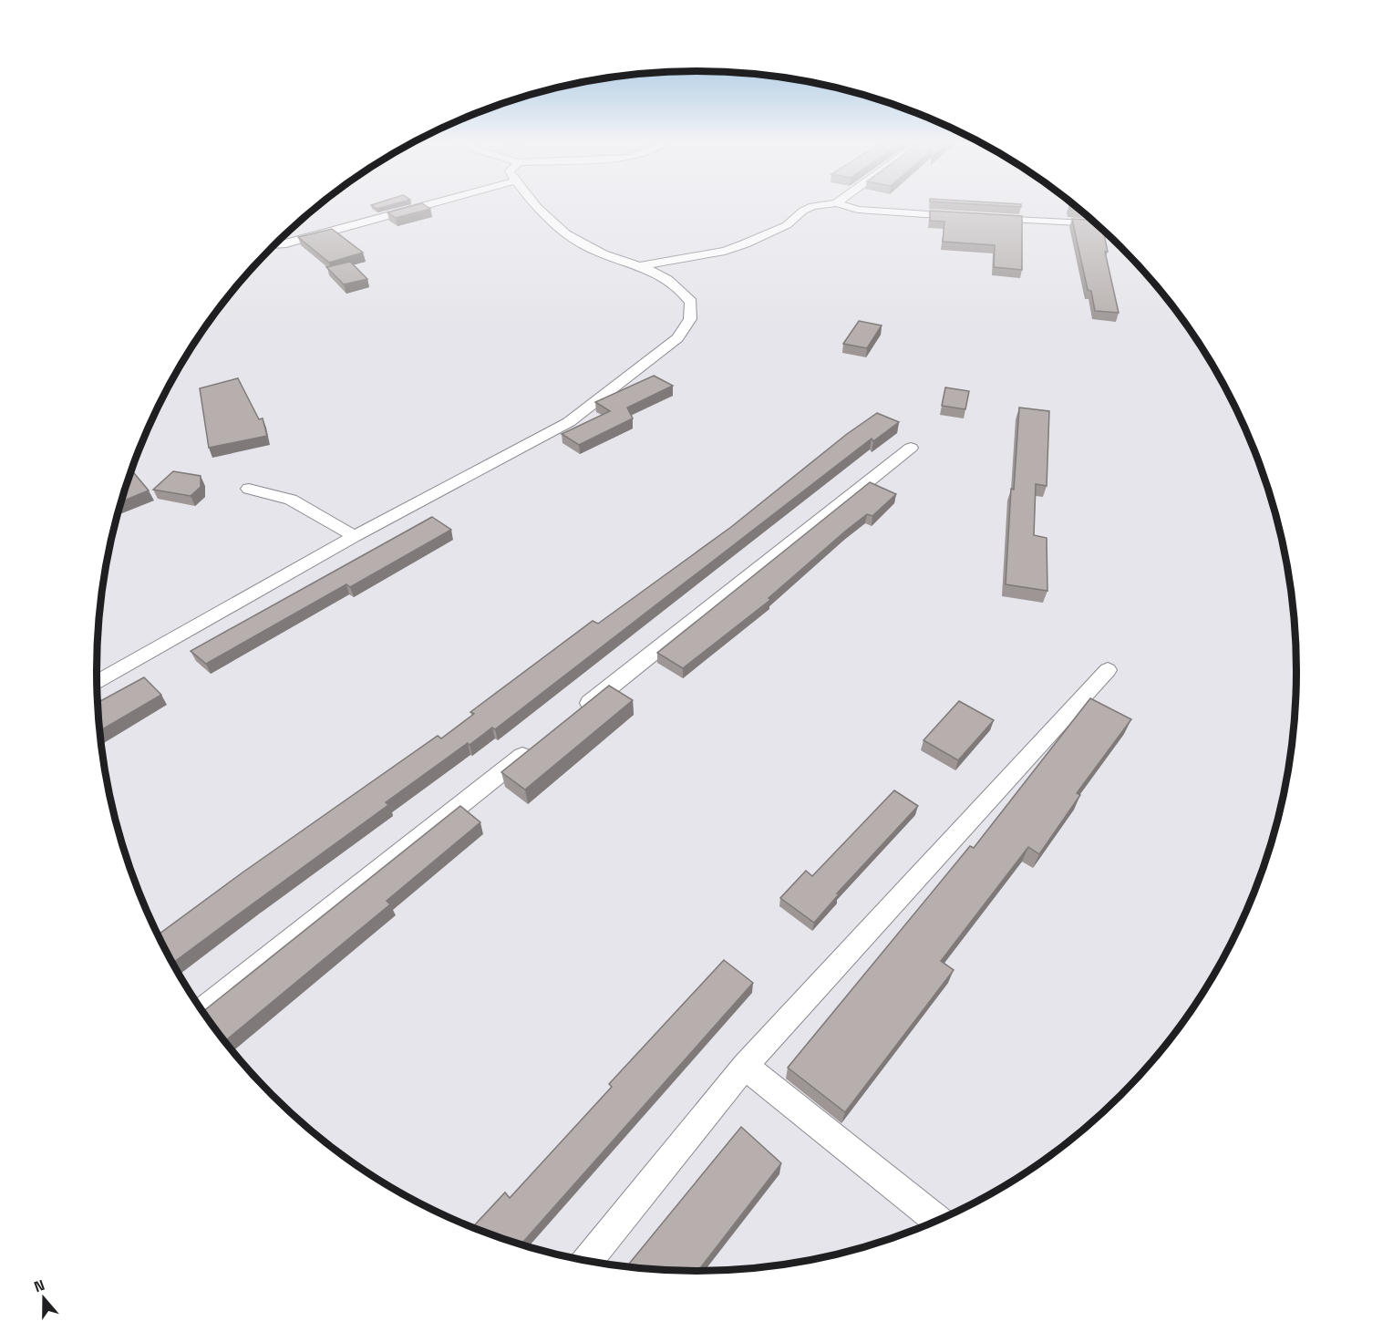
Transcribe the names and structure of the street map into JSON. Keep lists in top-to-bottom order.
{
  "north": "top"
}
